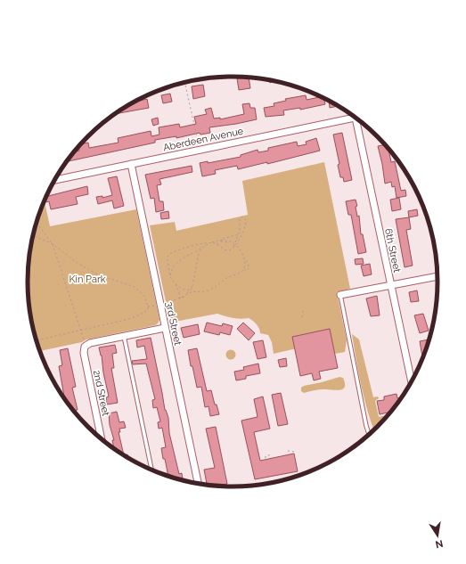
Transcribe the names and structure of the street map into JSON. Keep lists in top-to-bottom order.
{
  "streets": {
    "street": [
      "Aberdeen Avenue",
      "6th Street",
      "3rd Street",
      "2nd Street"
    ]
  },
  "crossings": [
    ["Aberdeen Avenue", "3rd Street"]
  ],
  "parks": ["Kin Park"],
  "north": "bottom"
}
